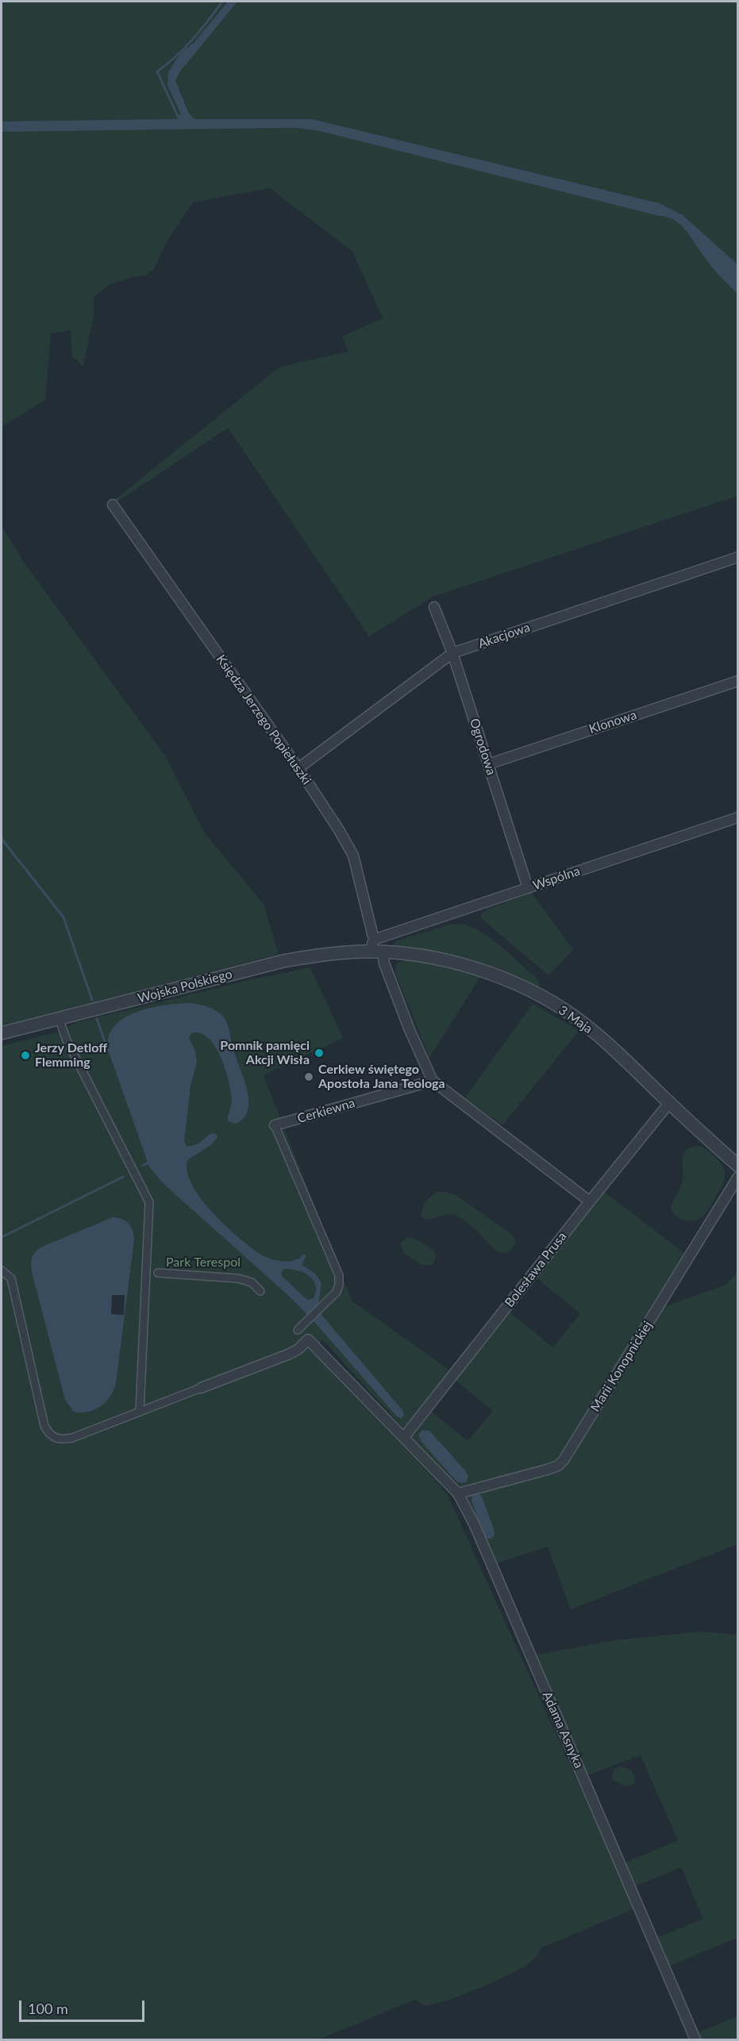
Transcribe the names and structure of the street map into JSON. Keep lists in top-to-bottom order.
{
  "streets": {
    "street": [
      "Akacjowa",
      "Księdza Jerzego Popiełuszki",
      "Klonowa",
      "Ogrodowa",
      "Wspólna",
      "Wojska Polskiego",
      "3 Maja",
      "Cerkiewna",
      "Bolesława Prusa",
      "Marii Konopnickiej",
      "Adama Asnyka"
    ]
  },
  "crossings": [
    ["Akacjowa", "Księdza Jerzego Popiełuszki"],
    ["Akacjowa", "Ogrodowa"],
    ["Księdza Jerzego Popiełuszki", "Wspólna"],
    ["Klonowa", "Ogrodowa"],
    ["Ogrodowa", "Wspólna"],
    ["Wojska Polskiego", "3 Maja"],
    ["3 Maja", "Bolesława Prusa"],
    ["Bolesława Prusa", "Adama Asnyka"],
    ["Marii Konopnickiej", "Adama Asnyka"]
  ],
  "parks": ["Park Terespol"],
  "places": ["Pomnik pamięci Akcji Wisła", "Jerzy Detloff Flemming", "Cerkiew świętego Apostoła Jana Teologa"],
  "scale_bar": "100 m"
}
